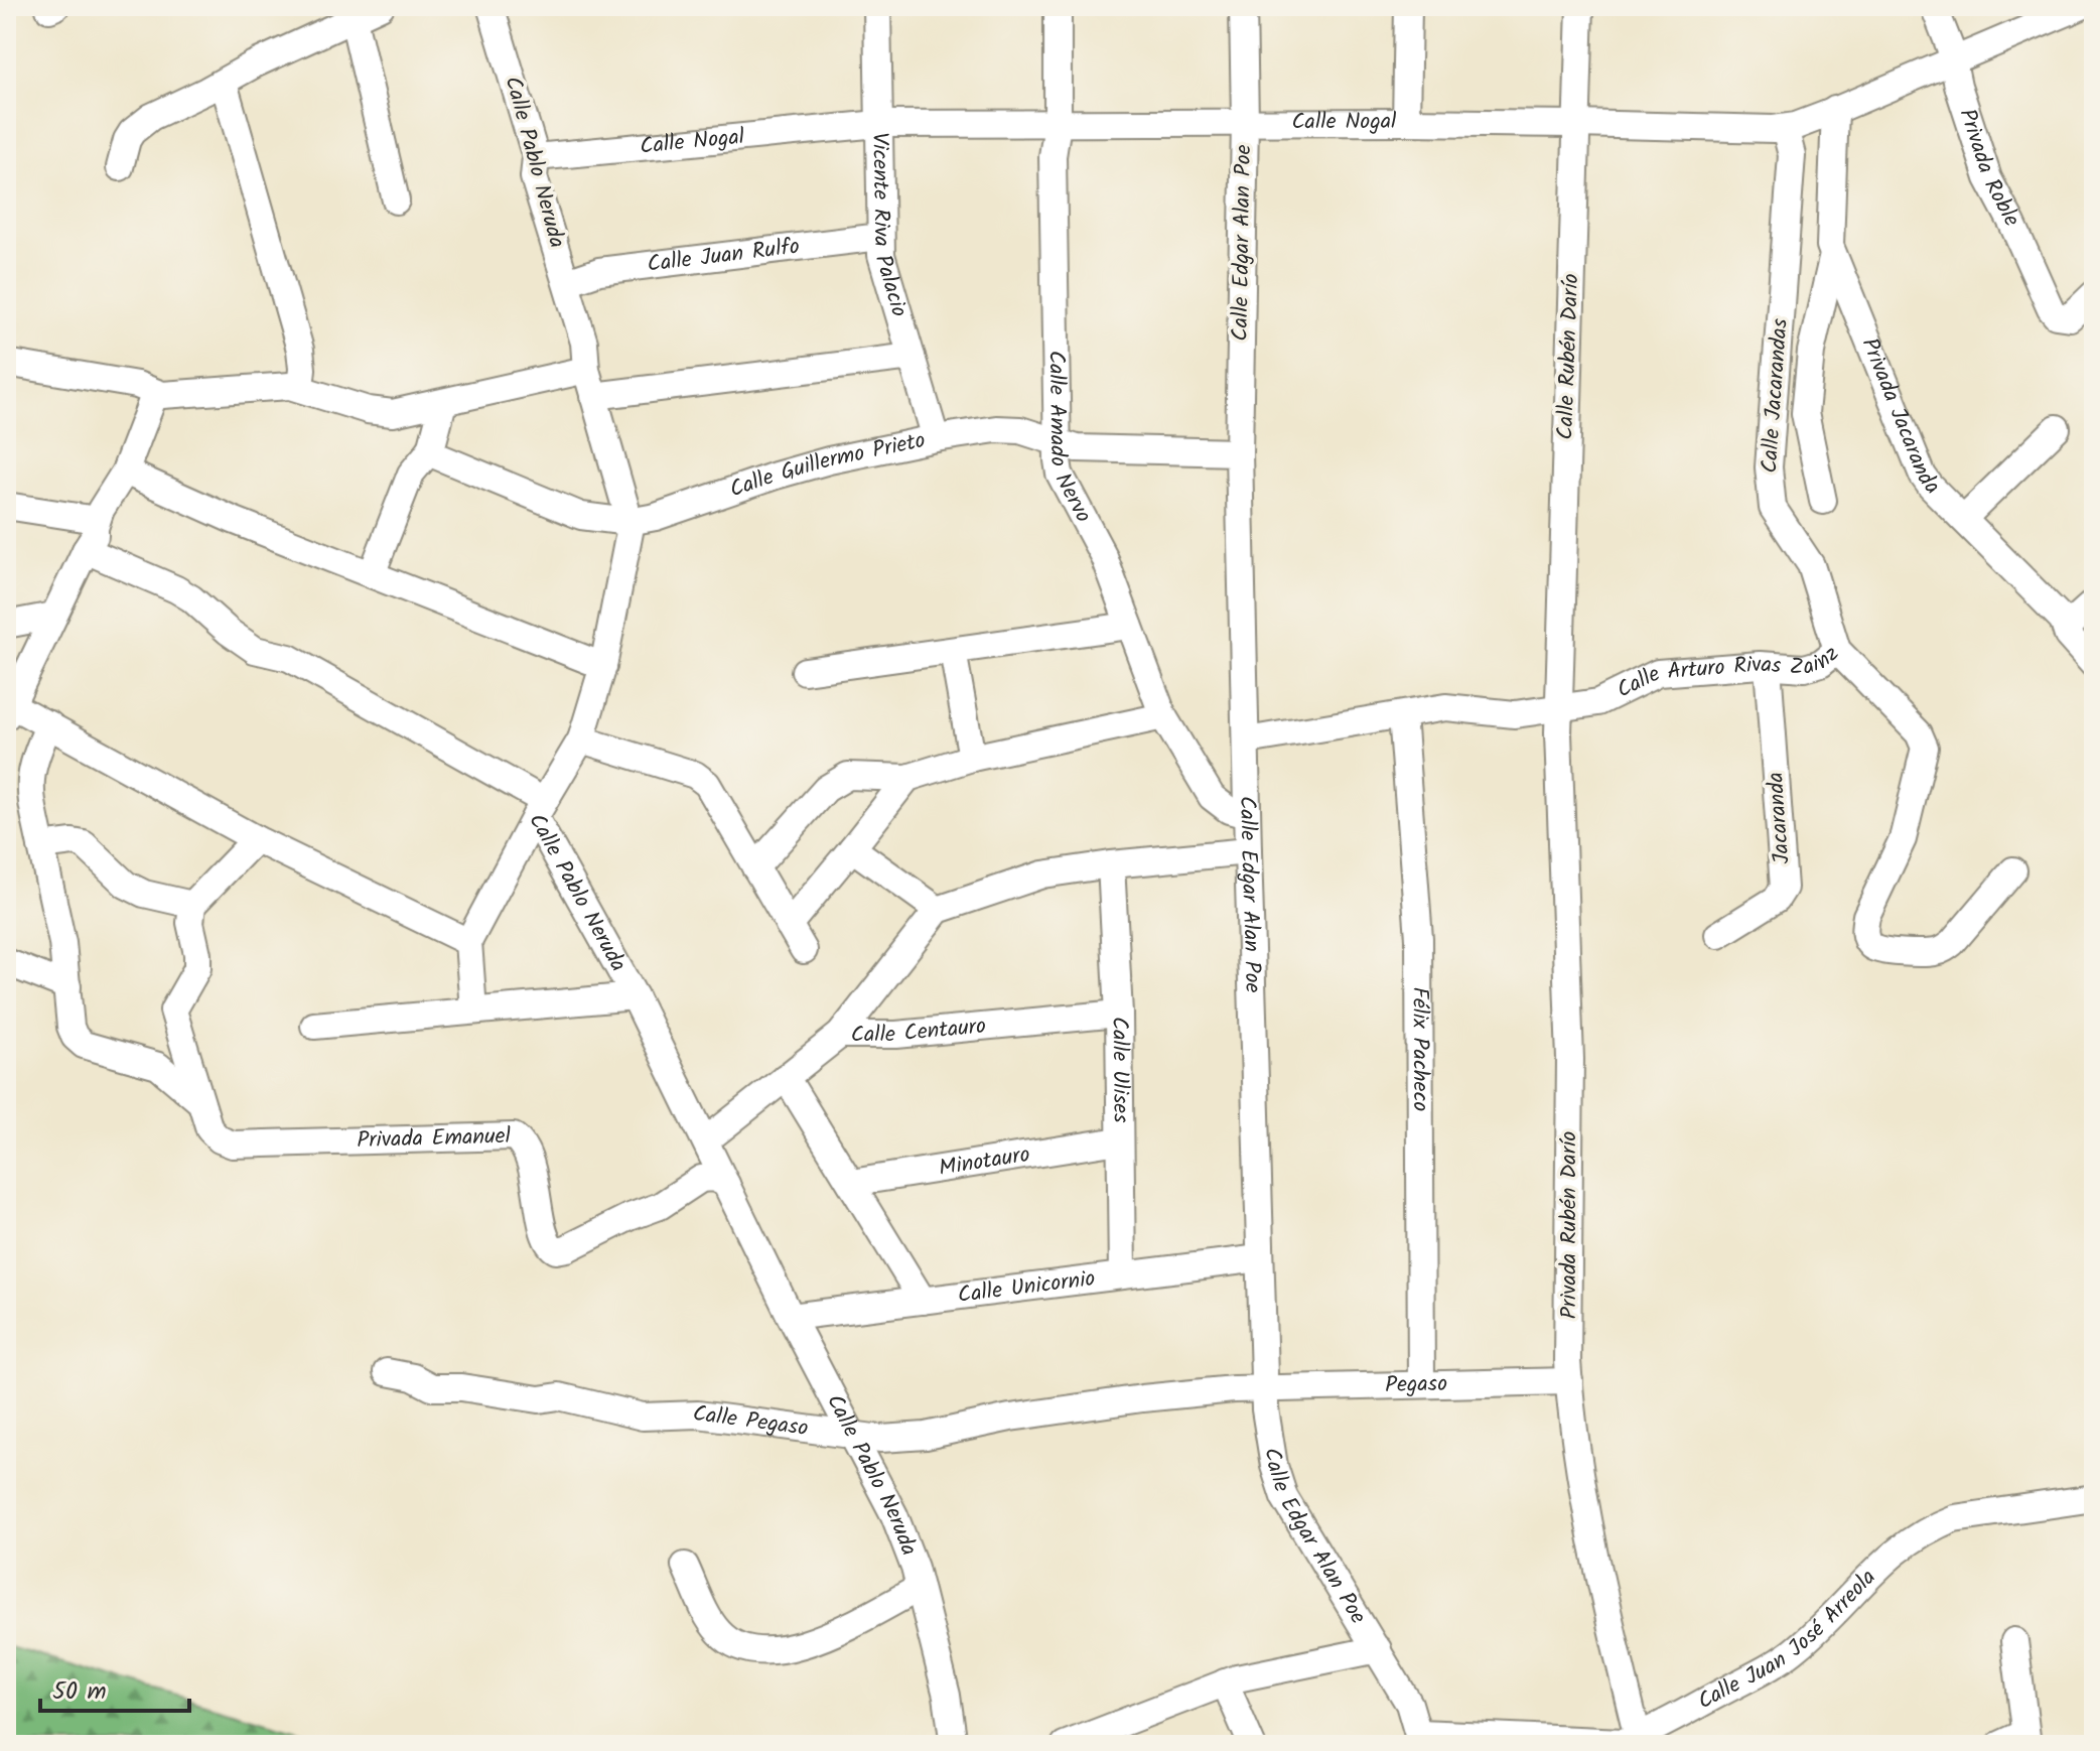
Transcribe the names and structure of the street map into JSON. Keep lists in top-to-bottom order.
{
  "streets": {
    "street": [
      "Calle Nogal",
      "Calle Pablo Neruda",
      "Privada Roble",
      "Vicente Riva Palacio",
      "Calle Edgar Alan Poe",
      "Calle Juan Rulfo",
      "Calle Rubén Darío",
      "Calle Jacarandas",
      "Privada Jacaranda",
      "Calle Amado Nervo",
      "Calle Guillermo Prieto",
      "Calle Arturo Rivas Zainz",
      "Jacaranda",
      "Calle Centauro",
      "Félix Pacheco",
      "Calle Ulises",
      "Privada Emanuel",
      "Minotauro",
      "Privada Rubén Darío",
      "Calle Unicornio",
      "Pegaso",
      "Calle Pegaso",
      "Calle Juan José Arreola"
    ]
  },
  "crossings": [
    ["Calle Nogal", "Calle Pablo Neruda"],
    ["Calle Nogal", "Privada Roble"],
    ["Calle Nogal", "Vicente Riva Palacio"],
    ["Calle Nogal", "Calle Edgar Alan Poe"],
    ["Calle Nogal", "Calle Rubén Darío"],
    ["Calle Nogal", "Calle Jacarandas"],
    ["Calle Nogal", "Privada Jacaranda"],
    ["Calle Nogal", "Calle Amado Nervo"],
    ["Calle Pablo Neruda", "Calle Juan Rulfo"],
    ["Calle Pablo Neruda", "Calle Guillermo Prieto"],
    ["Calle Pablo Neruda", "Calle Centauro"],
    ["Calle Pablo Neruda", "Privada Emanuel"],
    ["Calle Pablo Neruda", "Calle Unicornio"],
    ["Calle Pablo Neruda", "Calle Pegaso"],
    ["Vicente Riva Palacio", "Calle Juan Rulfo"],
    ["Vicente Riva Palacio", "Calle Guillermo Prieto"],
    ["Calle Edgar Alan Poe", "Calle Amado Nervo"],
    ["Calle Edgar Alan Poe", "Calle Guillermo Prieto"],
    ["Calle Edgar Alan Poe", "Calle Arturo Rivas Zainz"],
    ["Calle Edgar Alan Poe", "Calle Unicornio"],
    ["Calle Edgar Alan Poe", "Pegaso"],
    ["Calle Edgar Alan Poe", "Calle Pegaso"],
    ["Calle Edgar Alan Poe", "Calle Juan José Arreola"],
    ["Calle Rubén Darío", "Calle Arturo Rivas Zainz"],
    ["Calle Rubén Darío", "Privada Rubén Darío"],
    ["Calle Jacarandas", "Calle Arturo Rivas Zainz"],
    ["Calle Amado Nervo", "Calle Guillermo Prieto"],
    ["Calle Arturo Rivas Zainz", "Jacaranda"],
    ["Calle Arturo Rivas Zainz", "Félix Pacheco"],
    ["Calle Arturo Rivas Zainz", "Privada Rubén Darío"],
    ["Calle Centauro", "Calle Ulises"],
    ["Félix Pacheco", "Pegaso"],
    ["Calle Ulises", "Minotauro"],
    ["Calle Ulises", "Calle Unicornio"],
    ["Privada Rubén Darío", "Pegaso"],
    ["Privada Rubén Darío", "Calle Juan José Arreola"],
    ["Pegaso", "Calle Pegaso"]
  ],
  "scale_bar": "50 m"
}
